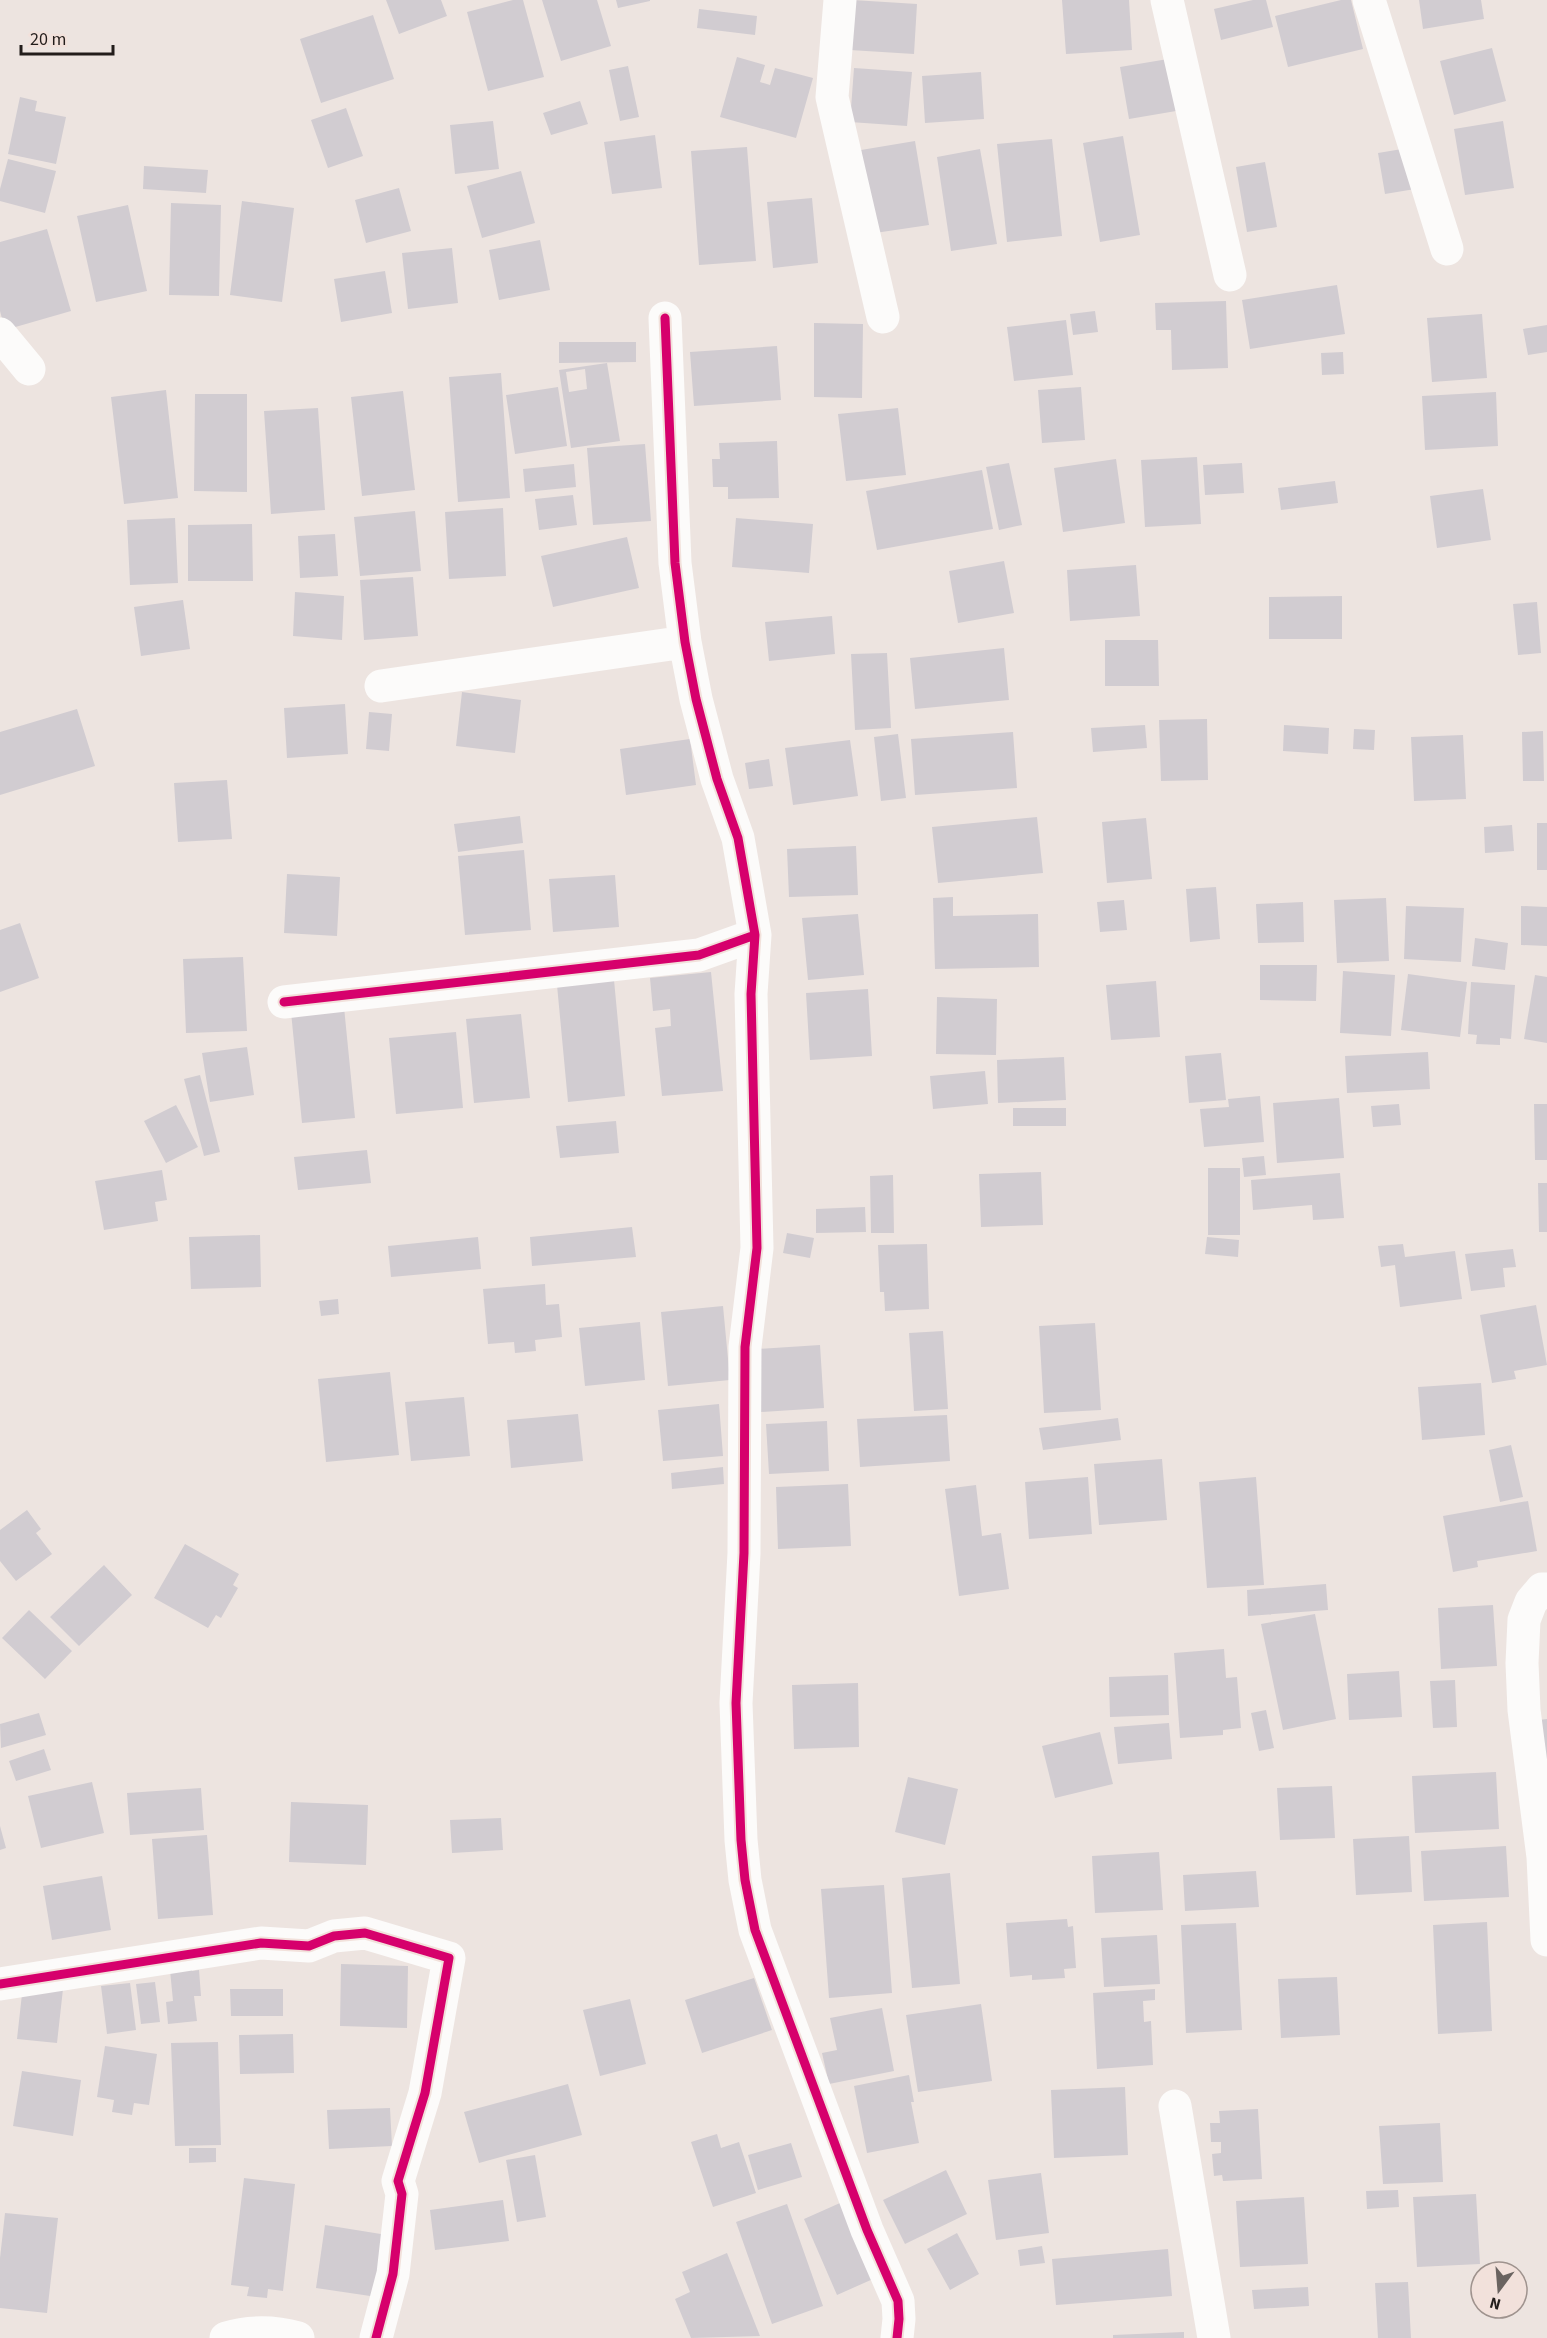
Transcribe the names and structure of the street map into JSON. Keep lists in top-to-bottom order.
{
  "scale_bar": "20 m",
  "north": "bottom"
}
